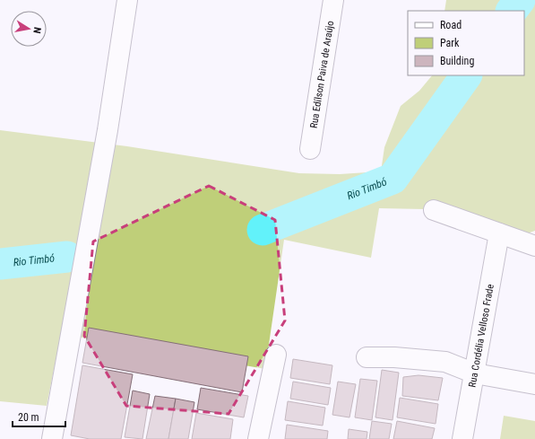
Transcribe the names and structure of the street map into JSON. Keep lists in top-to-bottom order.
{
  "streets": {
    "street": ["Rua Edílson Paiva de Araújo", "Rua Cordélia Velloso Frade"]
  },
  "water": ["Rio Timbó"],
  "legend": ["Road", "Park", "Building"],
  "scale_bar": "20 m",
  "north": "right"
}
